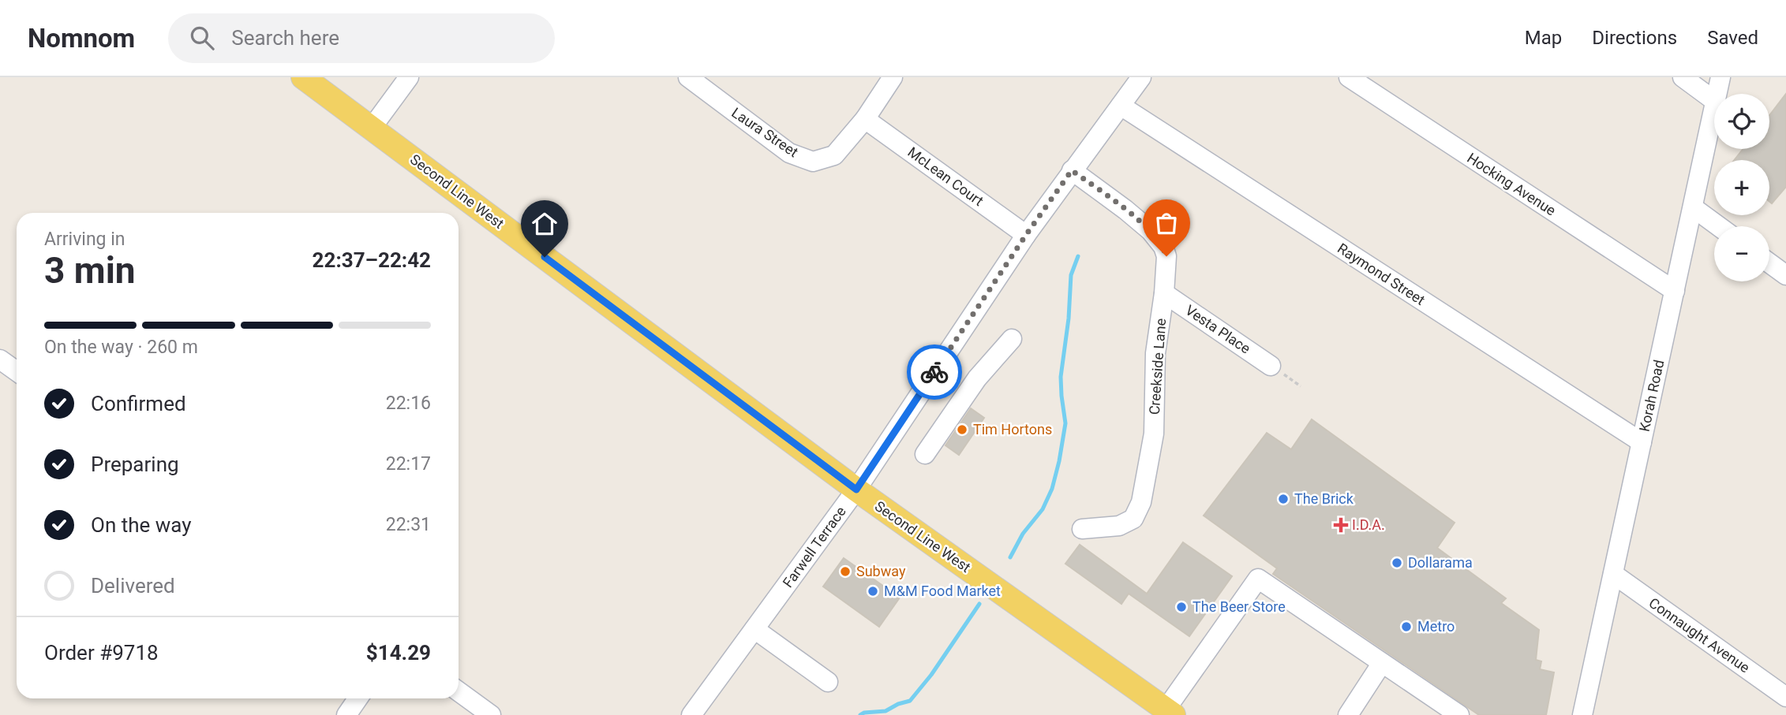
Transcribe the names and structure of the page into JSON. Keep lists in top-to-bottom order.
{
  "streets": {
    "main road": ["Second Line West"],
    "street": [
      "Laura Street",
      "McLean Court",
      "Hocking Avenue",
      "Raymond Street",
      "Vesta Place",
      "Creekside Lane",
      "Korah Road",
      "Farwell Terrace",
      "Connaught Avenue"
    ]
  },
  "crossings": [
    ["Laura Street", "McLean Court"],
    ["McLean Court", "Farwell Terrace"],
    ["Hocking Avenue", "Korah Road"],
    ["Second Line West", "Farwell Terrace"],
    ["Raymond Street", "Korah Road"],
    ["Raymond Street", "Farwell Terrace"],
    ["Vesta Place", "Creekside Lane"],
    ["Creekside Lane", "Farwell Terrace"],
    ["Korah Road", "Connaught Avenue"]
  ],
  "places": {
    "other": [
      "Tim Hortons",
      "The Brick",
      "Dollarama",
      "Subway",
      "M&M Food Market",
      "The Beer Store",
      "Metro"
    ],
    "health": ["I.D.A."]
  },
  "page": {
    "header": "Nomnom",
    "search": "Search here",
    "nav": ["Map", "Directions", "Saved"],
    "map_buttons": ["+", "−"],
    "heading": ["3 min", "Arriving in", "22:37–22:42"],
    "panel": ["Order #9718", "$14.29"],
    "bar": "On the way · 260 m",
    "list": [
      ["Confirmed", "22:16"],
      ["Preparing", "22:17"],
      ["On the way", "22:31"],
      "Delivered"
    ]
  }
}
